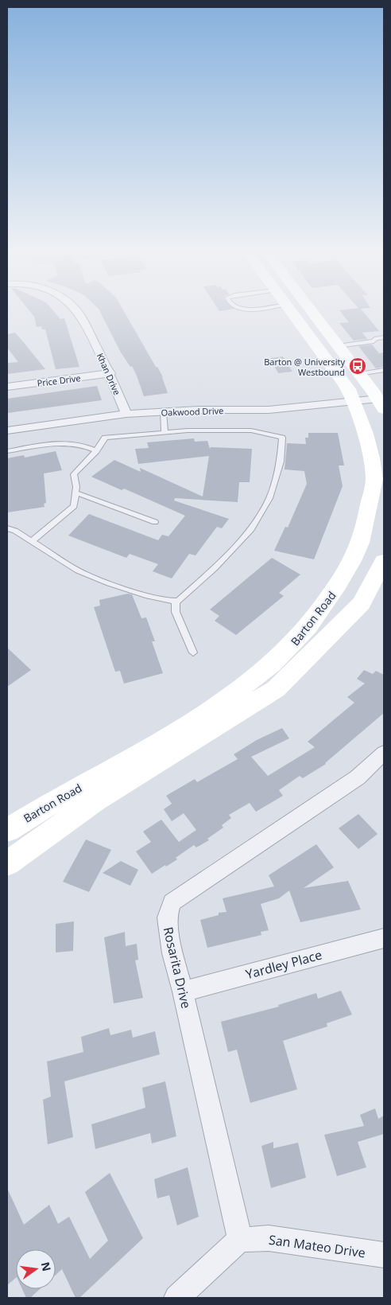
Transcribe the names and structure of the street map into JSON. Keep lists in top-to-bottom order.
{
  "streets": {
    "main road": ["Barton Road"],
    "street": [
      "Khan Drive",
      "Price Drive",
      "Oakwood Drive",
      "Yardley Place",
      "Rosarita Drive",
      "San Mateo Drive"
    ]
  },
  "crossings": [
    ["Khan Drive", "Price Drive"],
    ["Khan Drive", "Oakwood Drive"],
    ["Oakwood Drive", "Barton Road"],
    ["Yardley Place", "Rosarita Drive"],
    ["Rosarita Drive", "San Mateo Drive"]
  ],
  "places": {
    "bus stop": ["Barton @ University Westbound"]
  },
  "north": "right"
}
